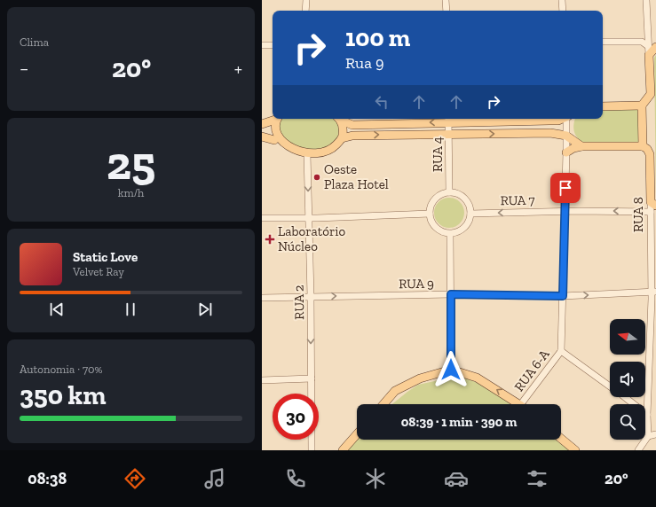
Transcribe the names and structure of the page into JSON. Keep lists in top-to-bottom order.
{
  "streets": {
    "main road": ["RUA 8"],
    "street": [
      "RUA 4",
      "RUA 7",
      "RUA 9",
      "RUA 2",
      "RUA 6-A"
    ]
  },
  "crossings": [
    ["RUA 4", "RUA 7"],
    ["RUA 7", "RUA 8"],
    ["RUA 8", "RUA 9"],
    ["RUA 9", "RUA 2"]
  ],
  "one_way": ["RUA 7", "RUA 9", "RUA 2"],
  "places": {
    "other": ["Oeste Plaza Hotel"],
    "health": ["Laboratório Núcleo"]
  },
  "north": "left",
  "page": {
    "tile": [
      "Clima",
      ["25", "km/h"],
      ["Autonomia · 70%", "350 km"]
    ],
    "turn": ["100 m", "Rua 9"],
    "heat": ["−", "20°", "+"],
    "song": ["Static Love", "Velvet Ray"],
    "limit": "30",
    "trip": "08:39 · 1 min · 390 m",
    "tabs": ["08:38", "20°"]
  }
}
